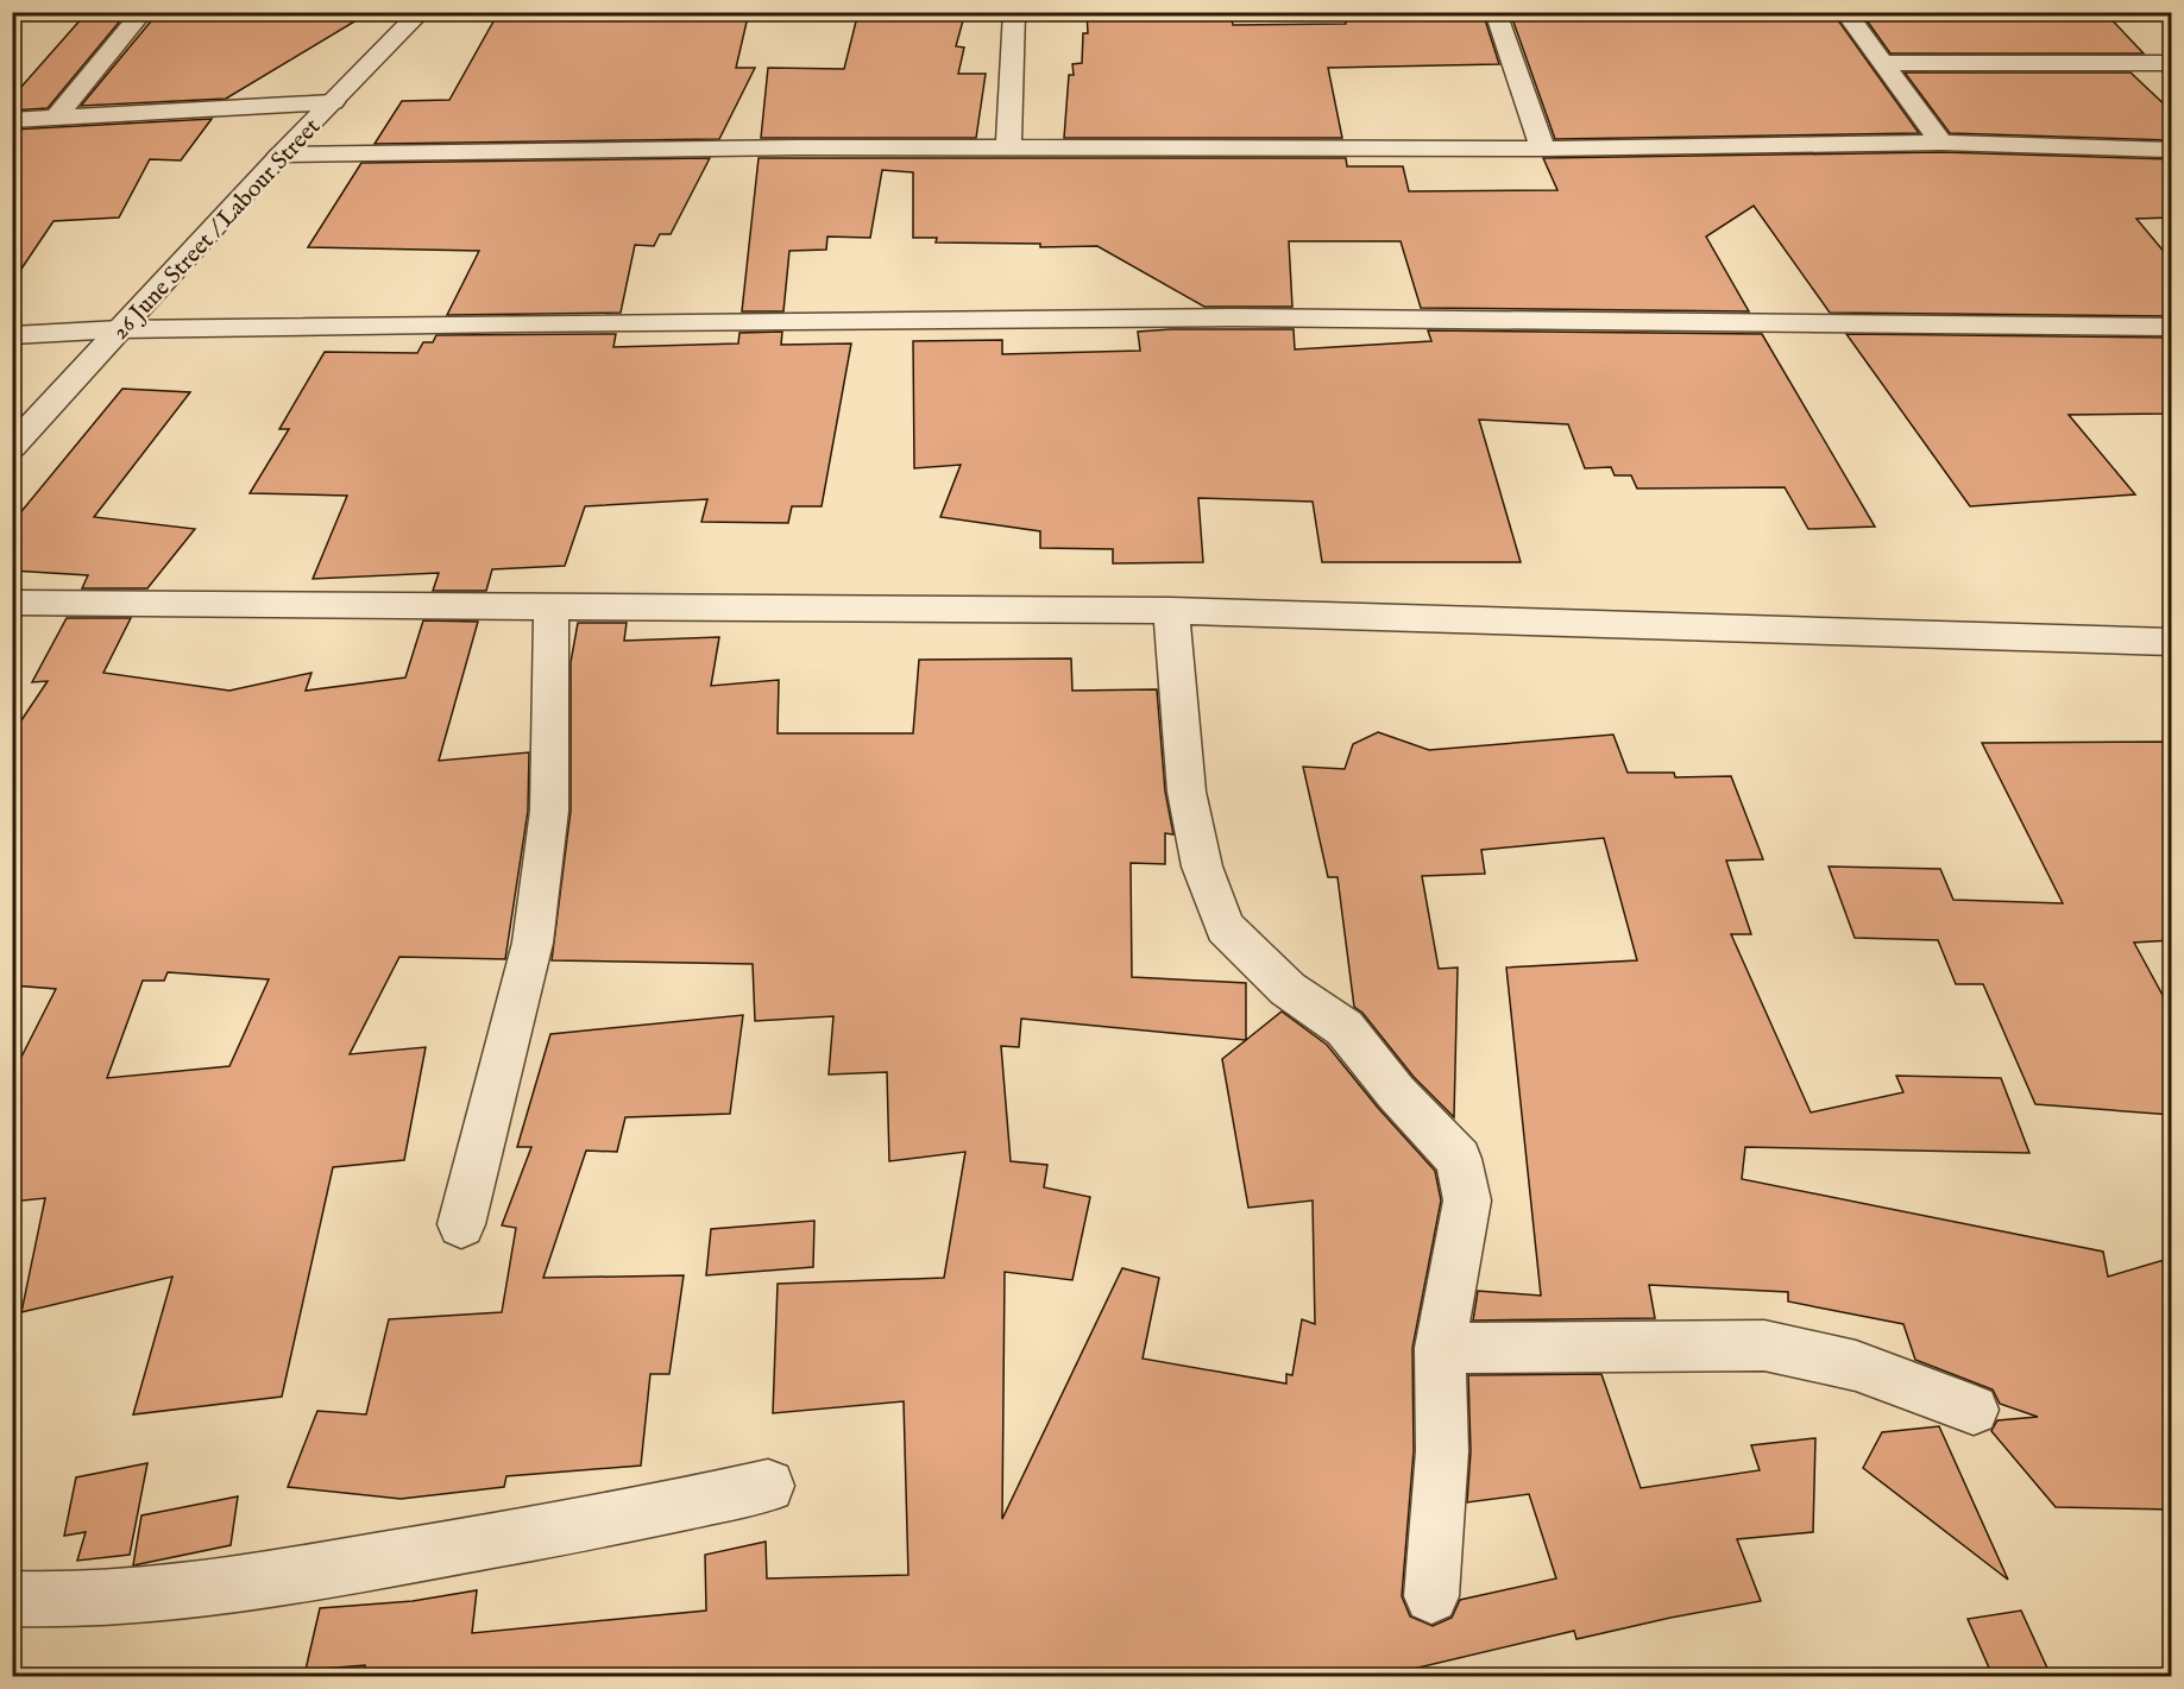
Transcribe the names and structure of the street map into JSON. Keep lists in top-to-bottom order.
{
  "streets": {
    "street": ["26 June Street / Labour Street"]
  }
}
